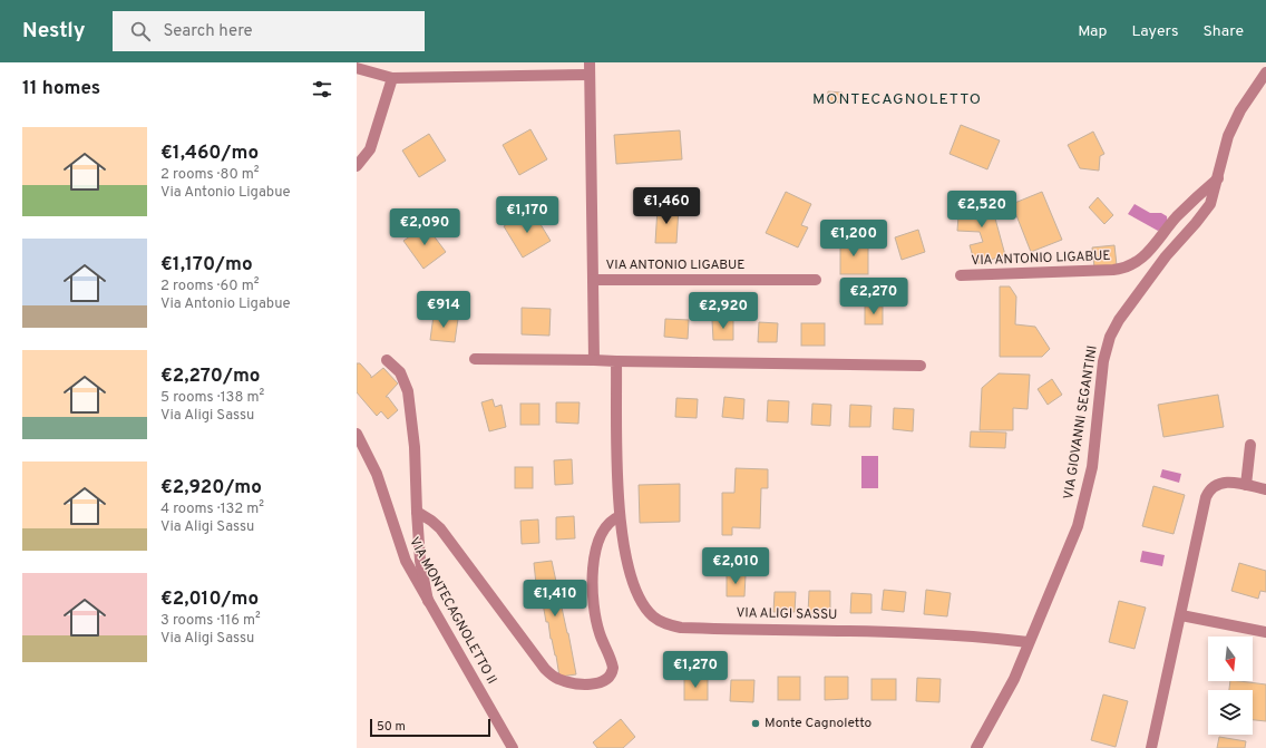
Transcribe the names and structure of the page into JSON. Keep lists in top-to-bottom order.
{
  "streets": {
    "street": [
      "VIA ANTONIO LIGABUE",
      "VIA GIOVANNI SEGANTINI",
      "VIA MONTECAGNOLETTO II",
      "VIA ALIGI SASSU"
    ]
  },
  "crossings": [
    ["VIA ANTONIO LIGABUE", "VIA GIOVANNI SEGANTINI"],
    ["VIA GIOVANNI SEGANTINI", "VIA ALIGI SASSU"]
  ],
  "districts": ["MONTECAGNOLETTO"],
  "places": ["Monte Cagnoletto"],
  "scale_bar": "50 m",
  "north": "bottom",
  "page": {
    "header": "Nestly",
    "search": "Search here",
    "nav": ["Map", "Layers", "Share"],
    "heading": "11 homes",
    "list": [
      {
        "name": "€1,460/mo",
        "note": "2 rooms · 80 m² · Via Antonio Ligabue"
      },
      {
        "name": "€1,170/mo",
        "note": "2 rooms · 60 m² · Via Antonio Ligabue"
      },
      {
        "name": "€2,270/mo",
        "note": "5 rooms · 138 m² · Via Aligi Sassu"
      },
      {
        "name": "€2,920/mo",
        "note": "4 rooms · 132 m² · Via Aligi Sassu"
      },
      {
        "name": "€2,010/mo",
        "note": "3 rooms · 116 m² · Via Aligi Sassu"
      }
    ],
    "price": [
      "€1,460",
      "€2,520",
      "€1,170",
      "€2,090",
      "€1,200",
      "€2,270",
      "€914",
      "€2,920",
      "€2,010",
      "€1,410",
      "€1,270"
    ],
    "scale": "50 m"
  }
}
